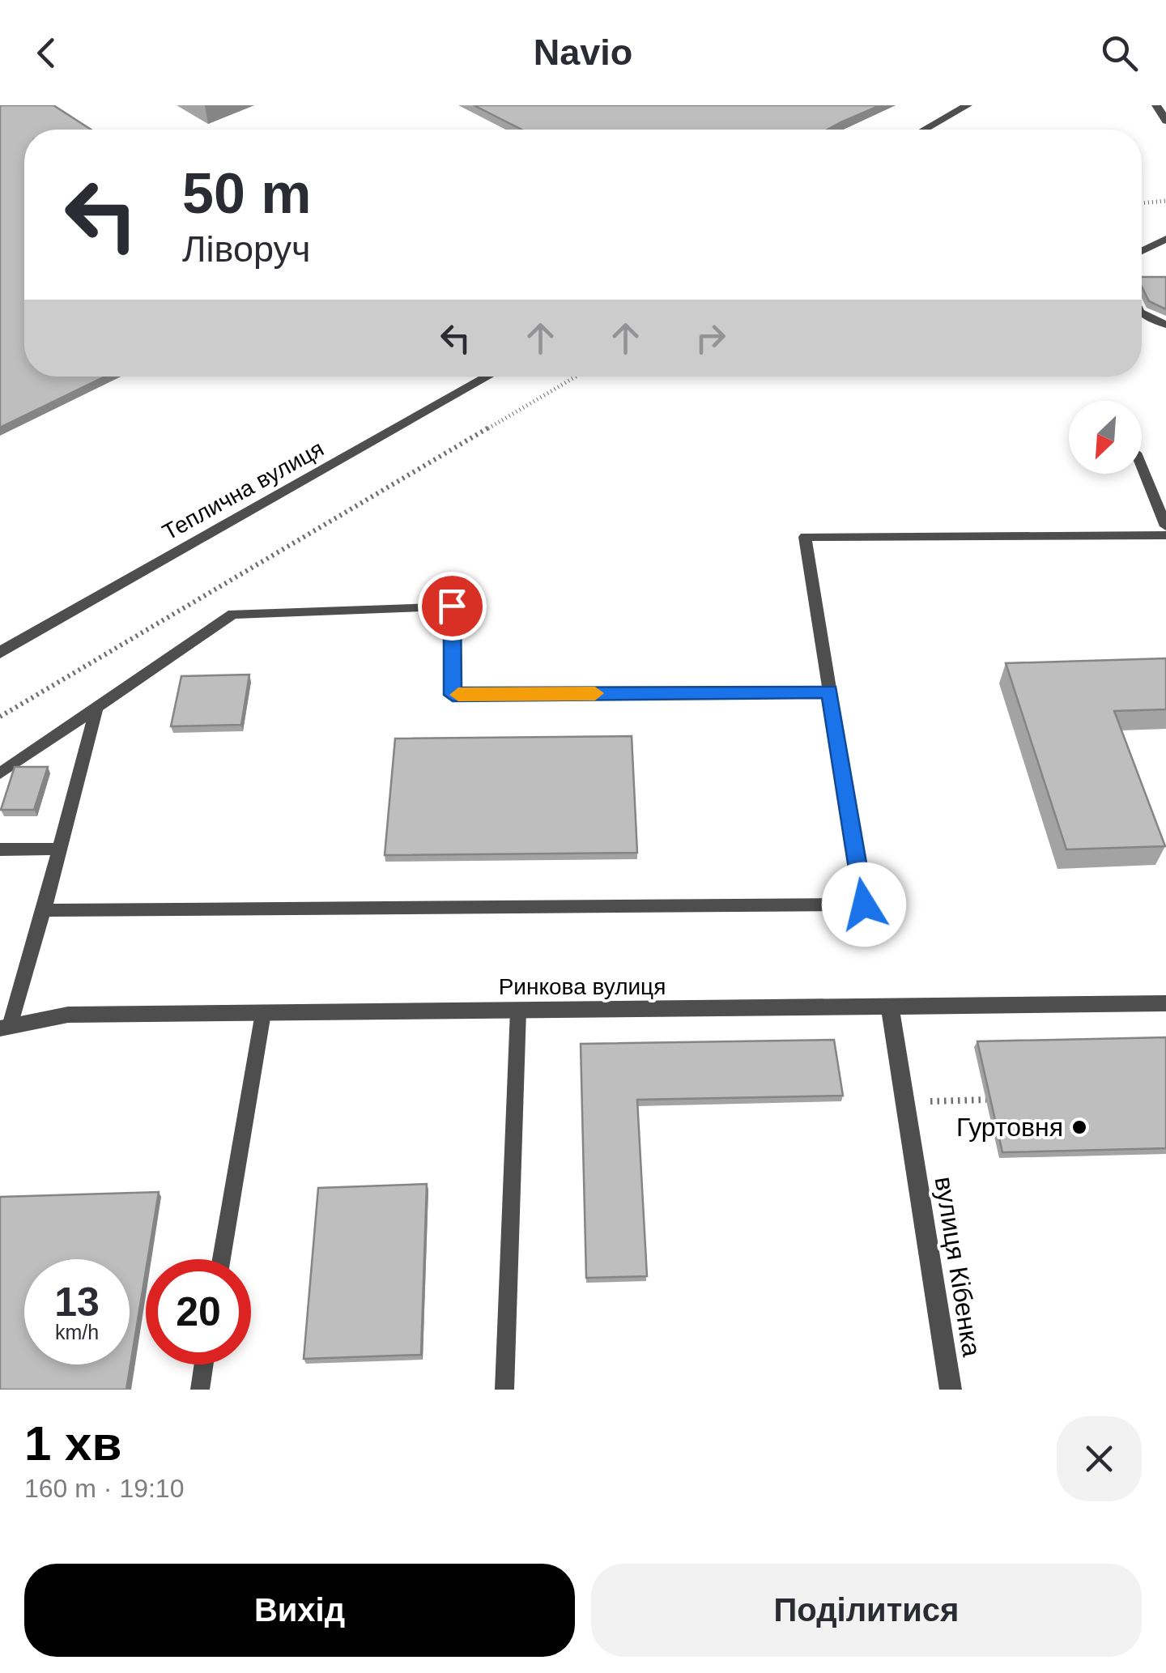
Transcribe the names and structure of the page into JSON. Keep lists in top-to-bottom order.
{
  "streets": {
    "street": ["Теплична вулиця", "Ринкова вулиця", "вулиця Кібенка"]
  },
  "crossings": [
    ["Ринкова вулиця", "вулиця Кібенка"]
  ],
  "places": ["Гуртовня"],
  "north": "bottom left",
  "page": {
    "header": "Navio",
    "turn": ["50 m", "Ліворуч"],
    "speed": "13 km/h",
    "limit": "20",
    "heading": ["1 хв", "160 m · 19:10"],
    "buttons": ["Вихід", "Поділитися"]
  }
}
